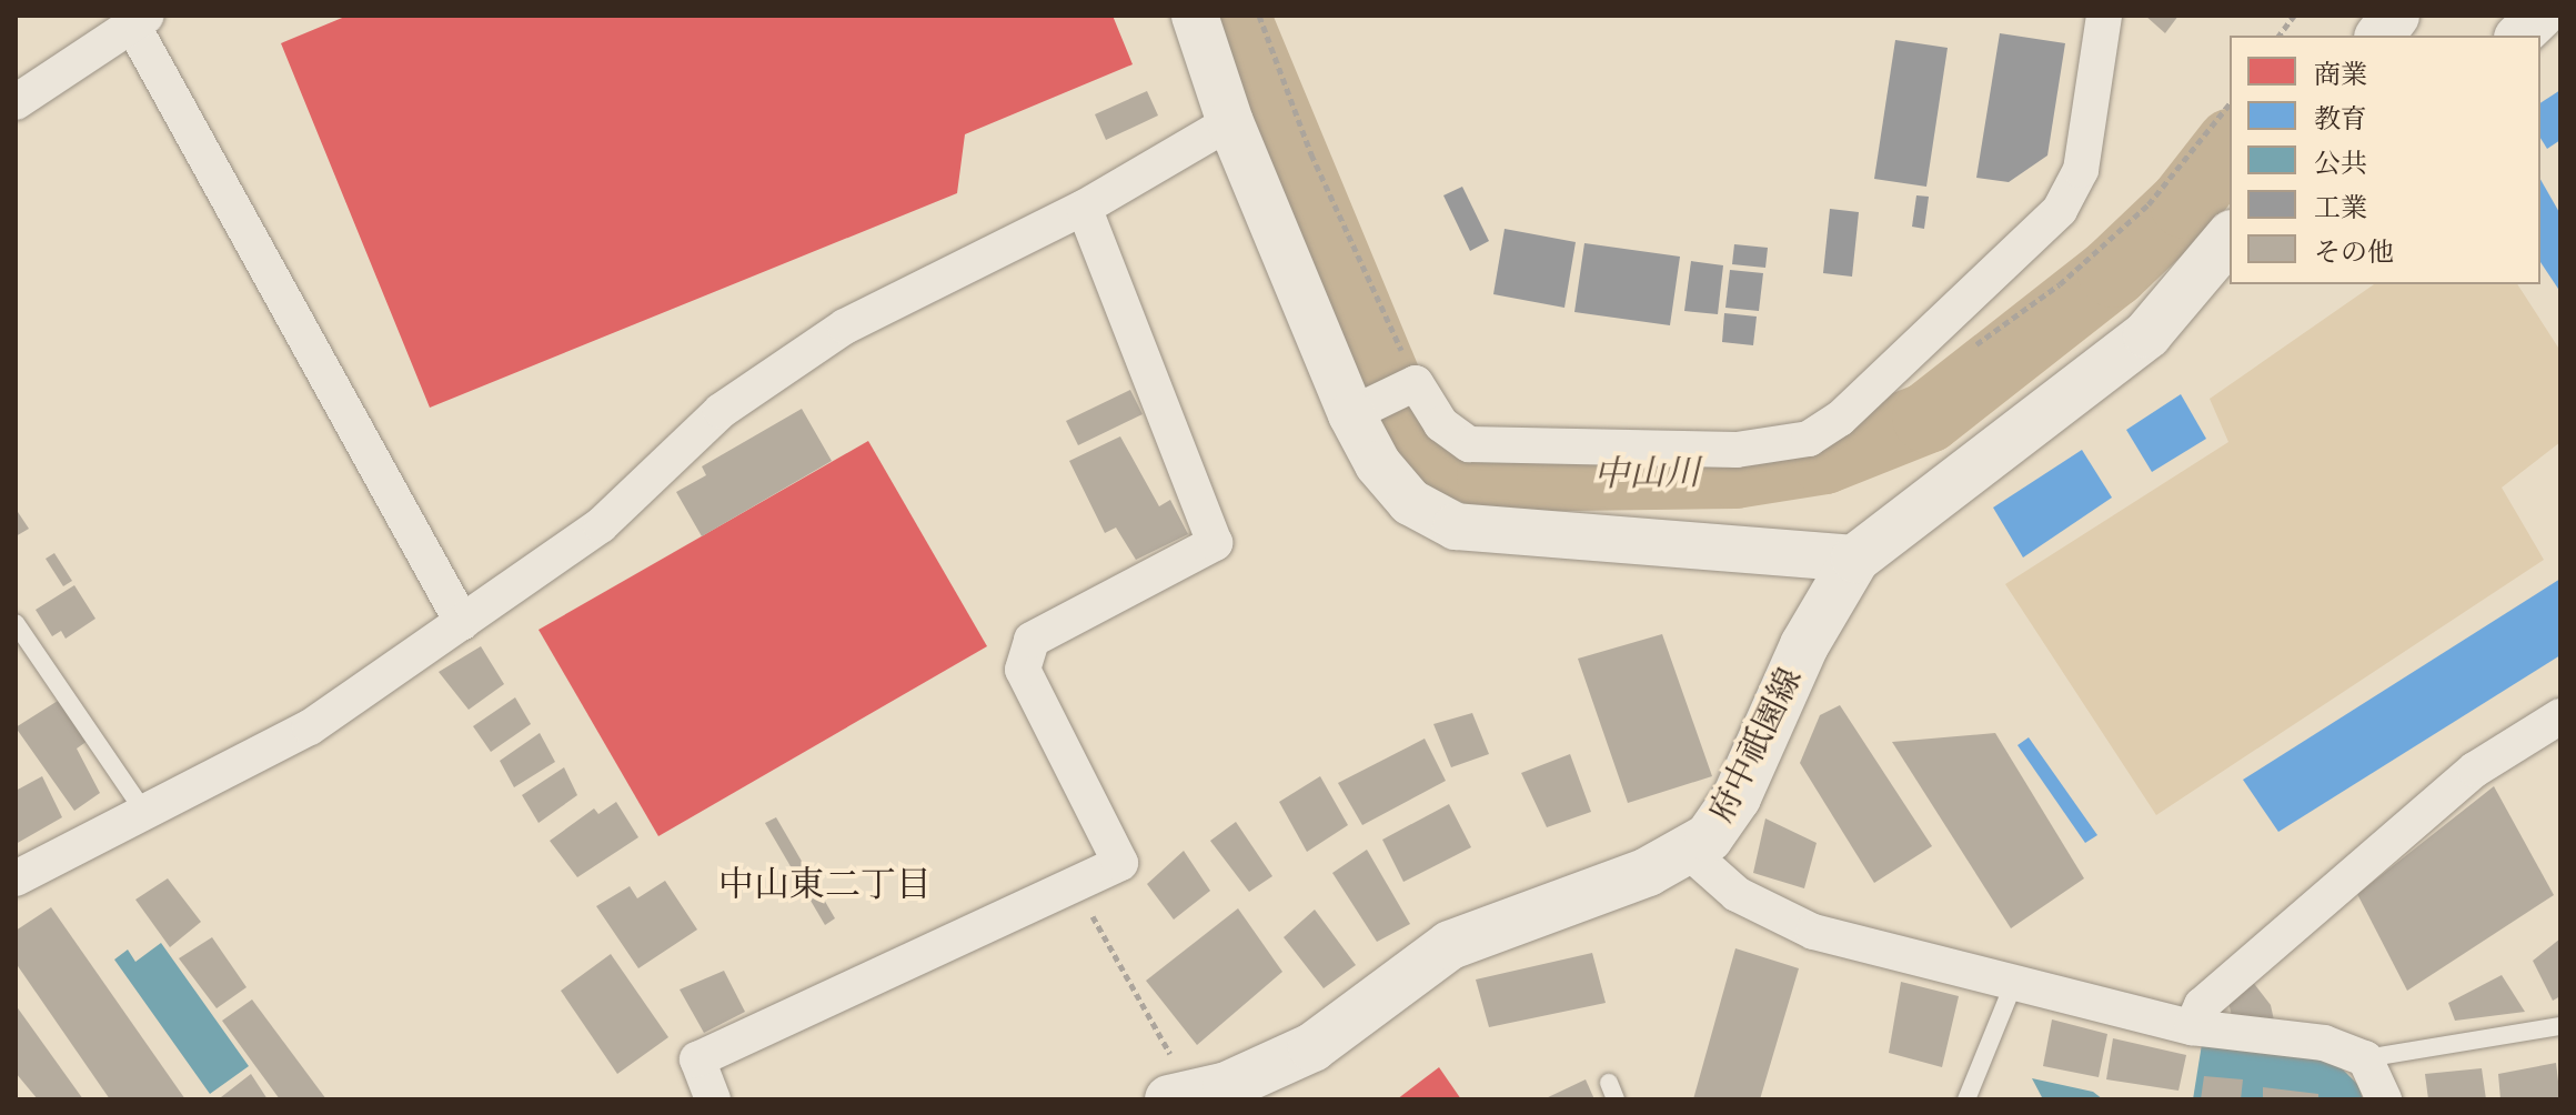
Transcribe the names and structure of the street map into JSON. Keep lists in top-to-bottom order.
{
  "streets": {
    "main road": ["府中祇園線"]
  },
  "districts": ["中山東二丁目"],
  "water": ["中山川"],
  "legend": [
    "商業",
    "教育",
    "公共",
    "工業",
    "その他"
  ]
}
